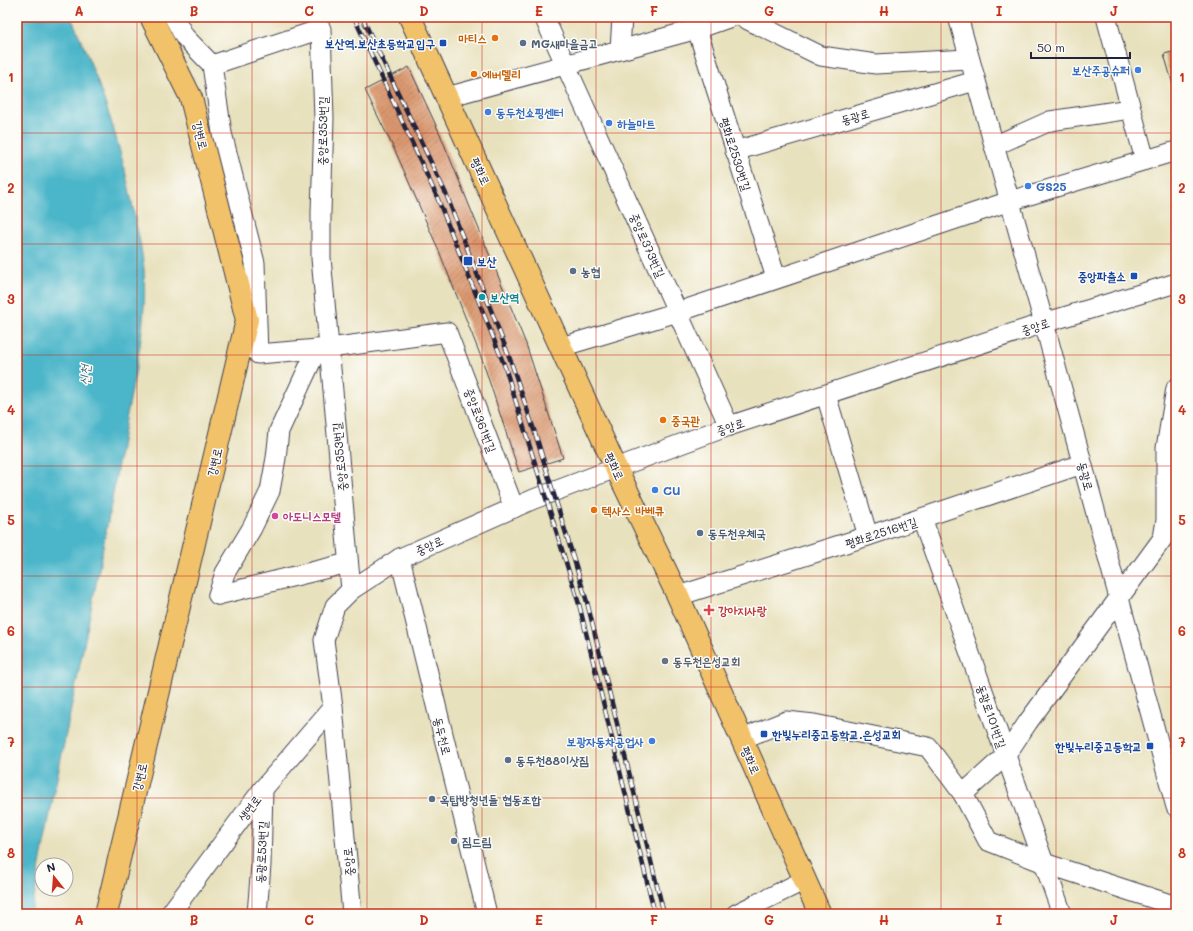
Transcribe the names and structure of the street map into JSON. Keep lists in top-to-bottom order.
{
  "streets": {
    "main road": ["강변로", "평화로"],
    "street": [
      "동광로",
      "중앙로353번길",
      "평화로2530번길",
      "중앙로373번길",
      "중앙로",
      "중앙로361번길",
      "평화로2516번길",
      "동광로101번길",
      "동두천로",
      "생연로",
      "동광로53번길"
    ]
  },
  "crossings": [
    ["동광로", "평화로2530번길"],
    ["동광로", "중앙로"],
    ["동광로", "평화로2516번길"],
    ["중앙로353번길", "중앙로"],
    ["중앙로353번길", "중앙로361번길"],
    ["평화로", "중앙로"],
    ["평화로", "평화로2516번길"],
    ["중앙로373번길", "중앙로"],
    ["중앙로", "중앙로361번길"],
    ["중앙로", "동두천로"],
    ["중앙로", "생연로"],
    ["평화로2516번길", "동광로101번길"],
    ["생연로", "동광로53번길"]
  ],
  "water": ["신천"],
  "places": {
    "other": [
      "마티스",
      "MG새마을금고",
      "보산주공슈퍼",
      "에버델리",
      "동두천쇼핑센터",
      "하늘마트",
      "GS25",
      "농협",
      "보산역",
      "중국관",
      "CU",
      "텍사스 바베큐",
      "아도니스모텔",
      "동두천우체국",
      "동두천은성교회",
      "보광자동차공업사",
      "동두천88이삿짐",
      "옥탑방청년들 협동조합",
      "짐드림"
    ],
    "transit": [
      "보산역.보산초등학교입구",
      "보산",
      "중앙파출소",
      "한빛누리중고등학교.은성교회",
      "한빛누리중고등학교"
    ],
    "health": ["강아지사랑"]
  },
  "scale_bar": "50 m",
  "north": "top",
  "grid": {
    "columns": [
      "A",
      "B",
      "C",
      "D",
      "E",
      "F",
      "G",
      "H",
      "I",
      "J"
    ],
    "rows": [
      "1",
      "2",
      "3",
      "4",
      "5",
      "6",
      "7",
      "8"
    ]
  }
}
